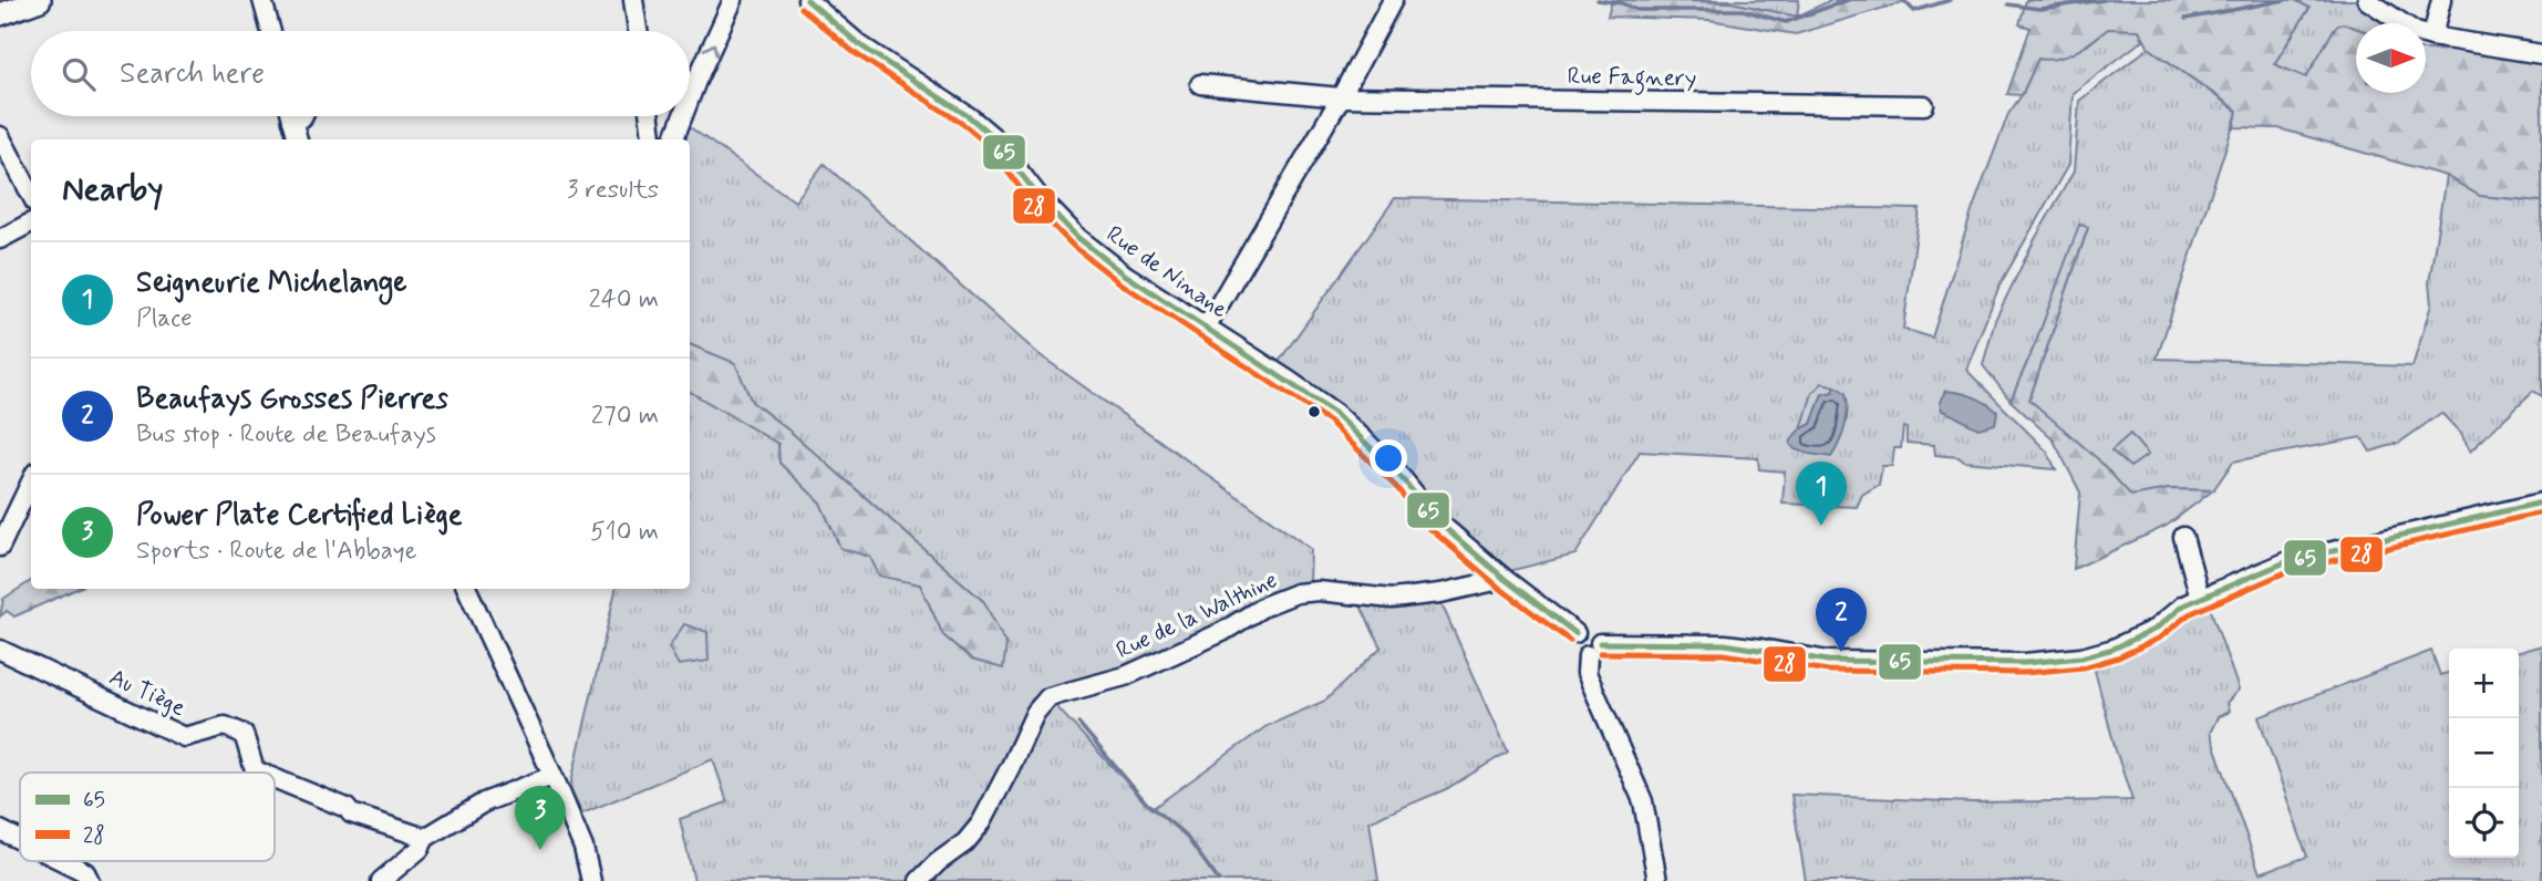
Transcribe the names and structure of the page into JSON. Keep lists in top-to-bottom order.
{
  "streets": {
    "street": [
      "Rue Fagnery",
      "Rue de Ninane",
      "Rue de la Walthine",
      "Au Tiège"
    ]
  },
  "crossings": [
    ["Rue de Ninane", "Rue de la Walthine"]
  ],
  "lines": ["transit line 65", "transit line 28"],
  "legend": ["65", "28"],
  "north": "right",
  "page": {
    "search": "Search here",
    "heading": ["Nearby", "3 results"],
    "list": [
      {
        "mark": "1",
        "name": "Seigneurie Michelange",
        "note": "Place",
        "value": "240 m"
      },
      {
        "mark": "2",
        "name": "Beaufays Grosses Pierres",
        "note": "Bus stop · Route de Beaufays",
        "value": "270 m"
      },
      {
        "mark": "3",
        "name": "Power Plate Certified Liège",
        "note": "Sports · Route de l'Abbaye",
        "value": "510 m"
      }
    ],
    "pins": ["1", "2", "3"],
    "map_buttons": ["+", "−"]
  }
}
